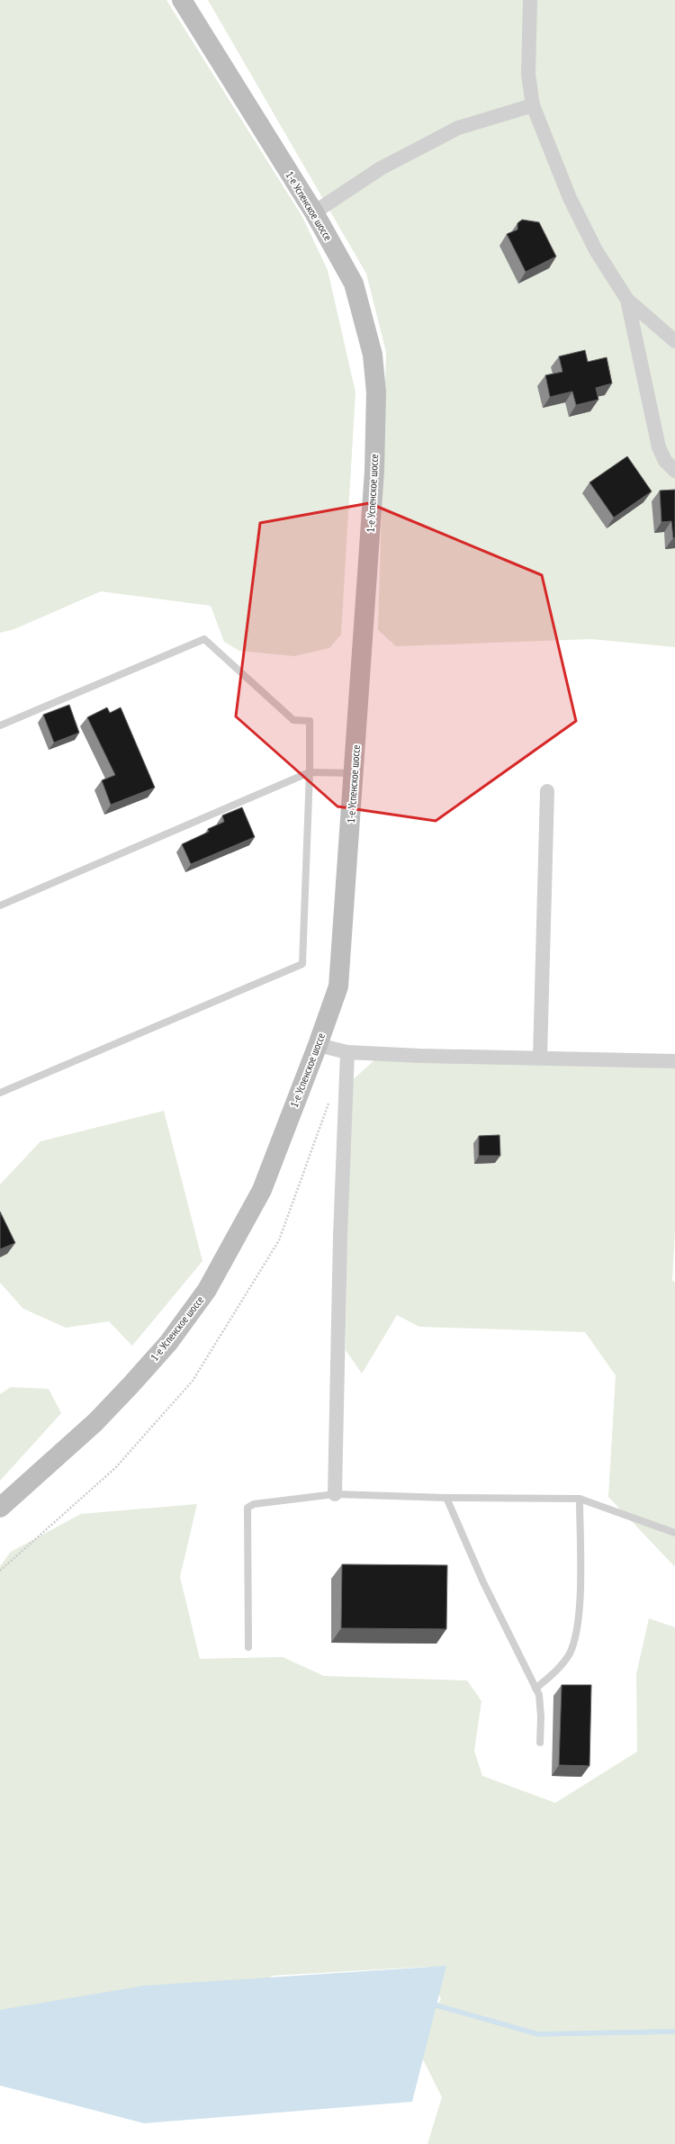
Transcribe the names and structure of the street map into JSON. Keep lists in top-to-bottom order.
{
  "streets": {
    "main road": ["1-е Успенское шоссе"]
  }
}
